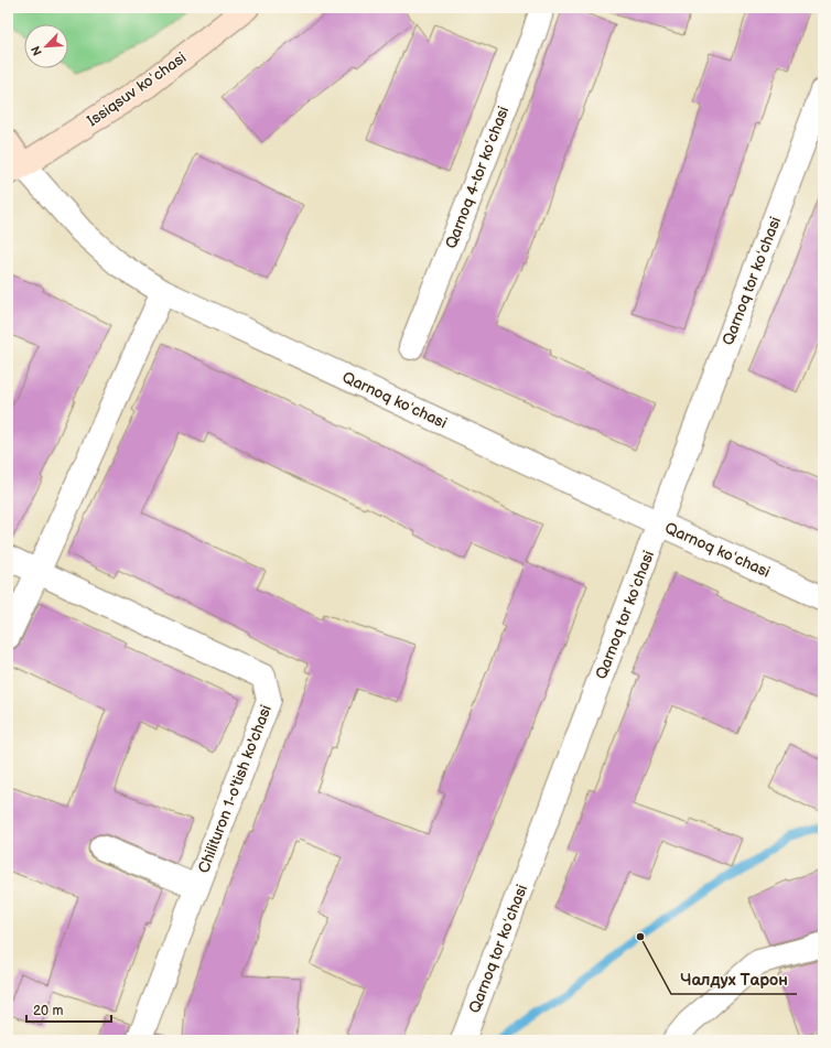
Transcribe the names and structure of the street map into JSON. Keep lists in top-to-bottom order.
{
  "streets": {
    "street": [
      "Issiqsuv koʻchasi",
      "Qarnoq 4-tor koʻchasi",
      "Qarnoq tor koʻchasi",
      "Qarnoq koʻchasi",
      "Chilituron 1-o'tish ko'chasi"
    ]
  },
  "crossings": [
    ["Issiqsuv koʻchasi", "Qarnoq koʻchasi"],
    ["Qarnoq tor koʻchasi", "Qarnoq koʻchasi"]
  ],
  "places": ["Чалдух Тарон"],
  "scale_bar": "20 m",
  "north": "bottom left"
}
